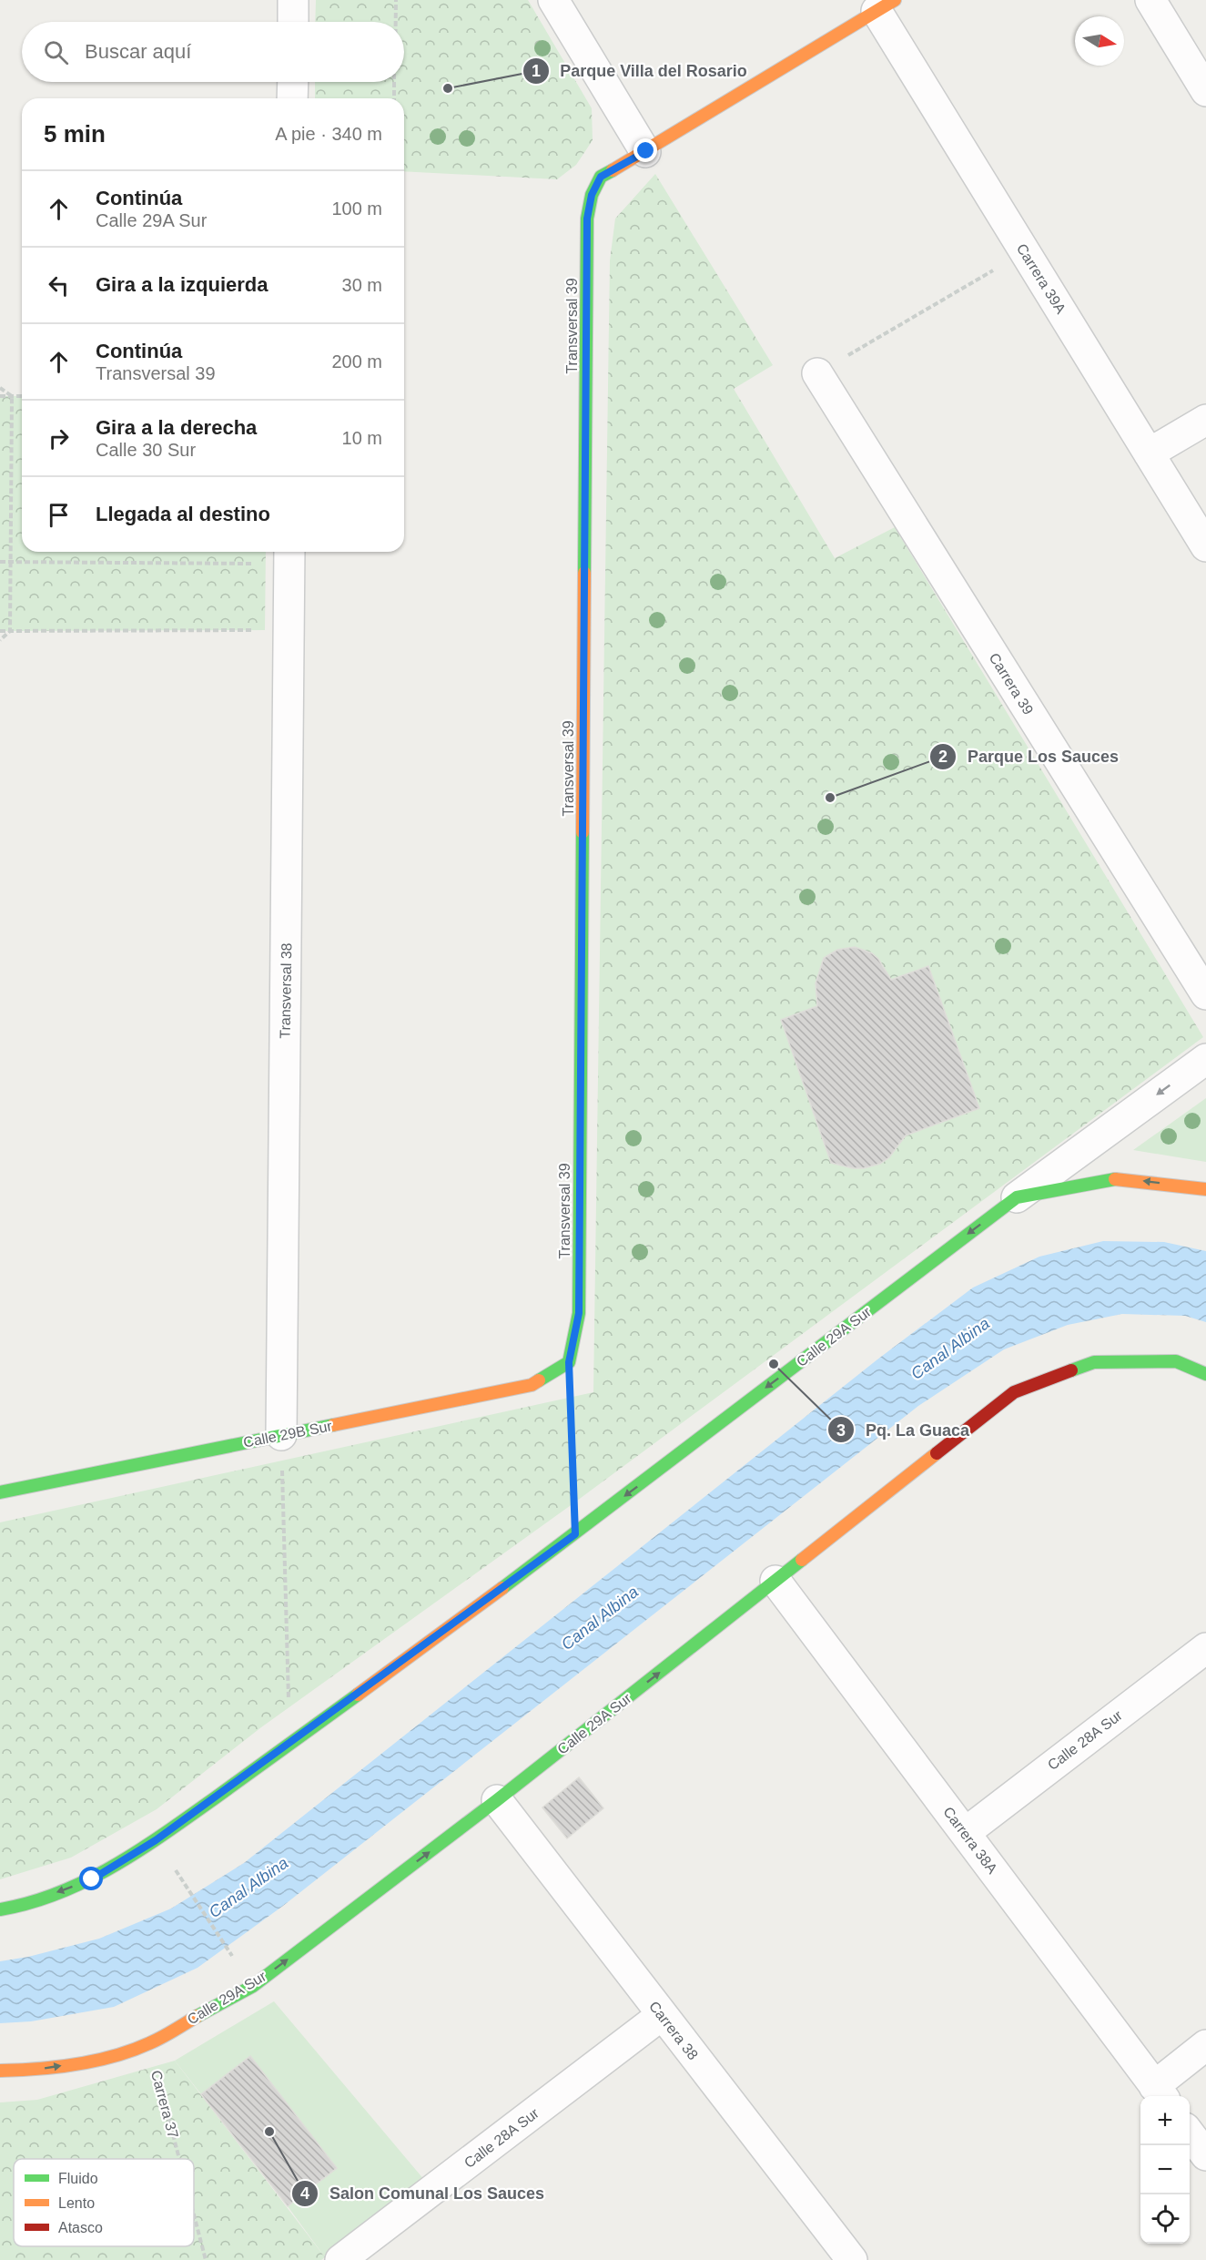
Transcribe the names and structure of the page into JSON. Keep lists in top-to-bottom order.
{
  "streets": {
    "street": [
      "Carrera 39A",
      "Transversal 39",
      "Carrera 39",
      "Transversal 38",
      "Calle 29A Sur",
      "Calle 29B Sur",
      "Calle 28A Sur",
      "Carrera 38A",
      "Carrera 38"
    ],
    "path": ["Carrera 37"]
  },
  "crossings": [
    ["Transversal 39", "Calle 29B Sur"],
    ["Transversal 38", "Calle 29B Sur"],
    ["Calle 29A Sur", "Carrera 38A"],
    ["Calle 29A Sur", "Carrera 38"],
    ["Calle 29A Sur", "Carrera 37"],
    ["Calle 28A Sur", "Carrera 38A"],
    ["Calle 28A Sur", "Carrera 38"]
  ],
  "water": ["Canal Albina"],
  "places": [
    "Parque Villa del Rosario",
    "Parque Los Sauces",
    "Pq. La Guaca",
    "Salon Comunal Los Sauces"
  ],
  "legend": ["Fluido", "Lento", "Atasco"],
  "north": "right",
  "page": {
    "search": "Buscar aquí",
    "heading": ["5 min", "A pie · 340 m"],
    "list": [
      ["Continúa", "Calle 29A Sur", "100 m"],
      ["Gira a la izquierda", "30 m"],
      ["Continúa", "Transversal 39", "200 m"],
      ["Gira a la derecha", "Calle 30 Sur", "10 m"],
      "Llegada al destino"
    ],
    "map_buttons": ["+", "−"]
  }
}
